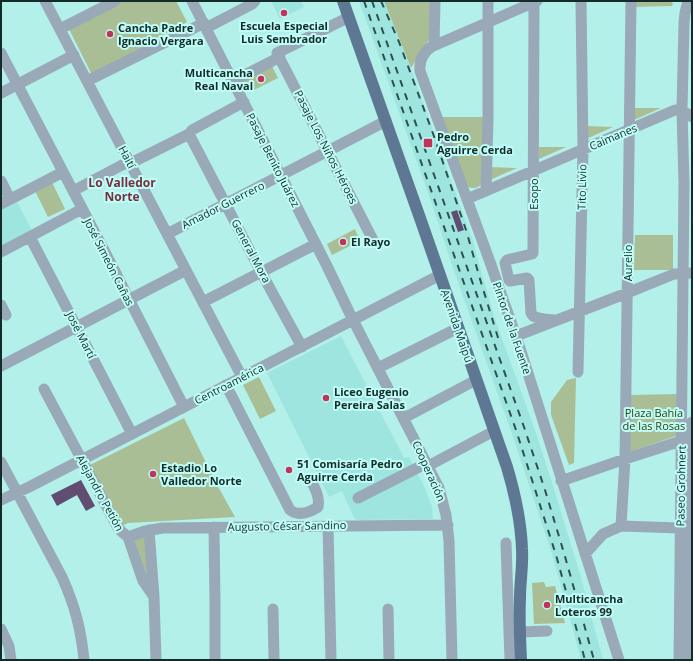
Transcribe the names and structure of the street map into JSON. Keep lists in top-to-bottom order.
{
  "streets": {
    "main road": ["Avenida Maipú"],
    "street": [
      "Caimanes",
      "Pasaje Los Niños Héroes",
      "Haití",
      "Pasaje Benito Juárez",
      "Tito Livio",
      "Esopo",
      "Amador Guerrero",
      "General Mora",
      "José Simeón Cañas",
      "Aurelio",
      "Pintor de la Fuente",
      "José Martí",
      "Centroamérica",
      "Cooperación",
      "Paseo Grohnert",
      "Alejandro Petión",
      "Augusto César Sandino"
    ]
  },
  "crossings": [
    ["Caimanes", "Tito Livio"],
    ["Caimanes", "Esopo"],
    ["Caimanes", "Aurelio"],
    ["Caimanes", "Pintor de la Fuente"],
    ["Caimanes", "Paseo Grohnert"],
    ["Pasaje Los Niños Héroes", "Amador Guerrero"],
    ["Haití", "Amador Guerrero"],
    ["Haití", "Centroamérica"],
    ["Pasaje Benito Juárez", "Amador Guerrero"],
    ["Pasaje Benito Juárez", "Centroamérica"],
    ["Pasaje Benito Juárez", "Cooperación"],
    ["Amador Guerrero", "General Mora"],
    ["Amador Guerrero", "Avenida Maipú"],
    ["General Mora", "Centroamérica"],
    ["José Simeón Cañas", "Centroamérica"],
    ["Avenida Maipú", "Centroamérica"],
    ["José Martí", "Centroamérica"],
    ["Centroamérica", "Cooperación"],
    ["Centroamérica", "Alejandro Petión"],
    ["Cooperación", "Augusto César Sandino"],
    ["Alejandro Petión", "Augusto César Sandino"]
  ],
  "districts": ["Lo Valledor Norte"],
  "parks": ["Plaza Bahía de las Rosas"],
  "places": {
    "other": [
      "Escuela Especial Luis Sembrador",
      "Cancha Padre Ignacio Vergara",
      "Multicancha Real Naval",
      "El Rayo",
      "Liceo Eugenio Pereira Salas",
      "51 Comisaría Pedro Aguirre Cerda",
      "Estadio Lo Valledor Norte",
      "Multicancha Loteros 99"
    ],
    "transit": ["Pedro Aguirre Cerda"]
  }
}
